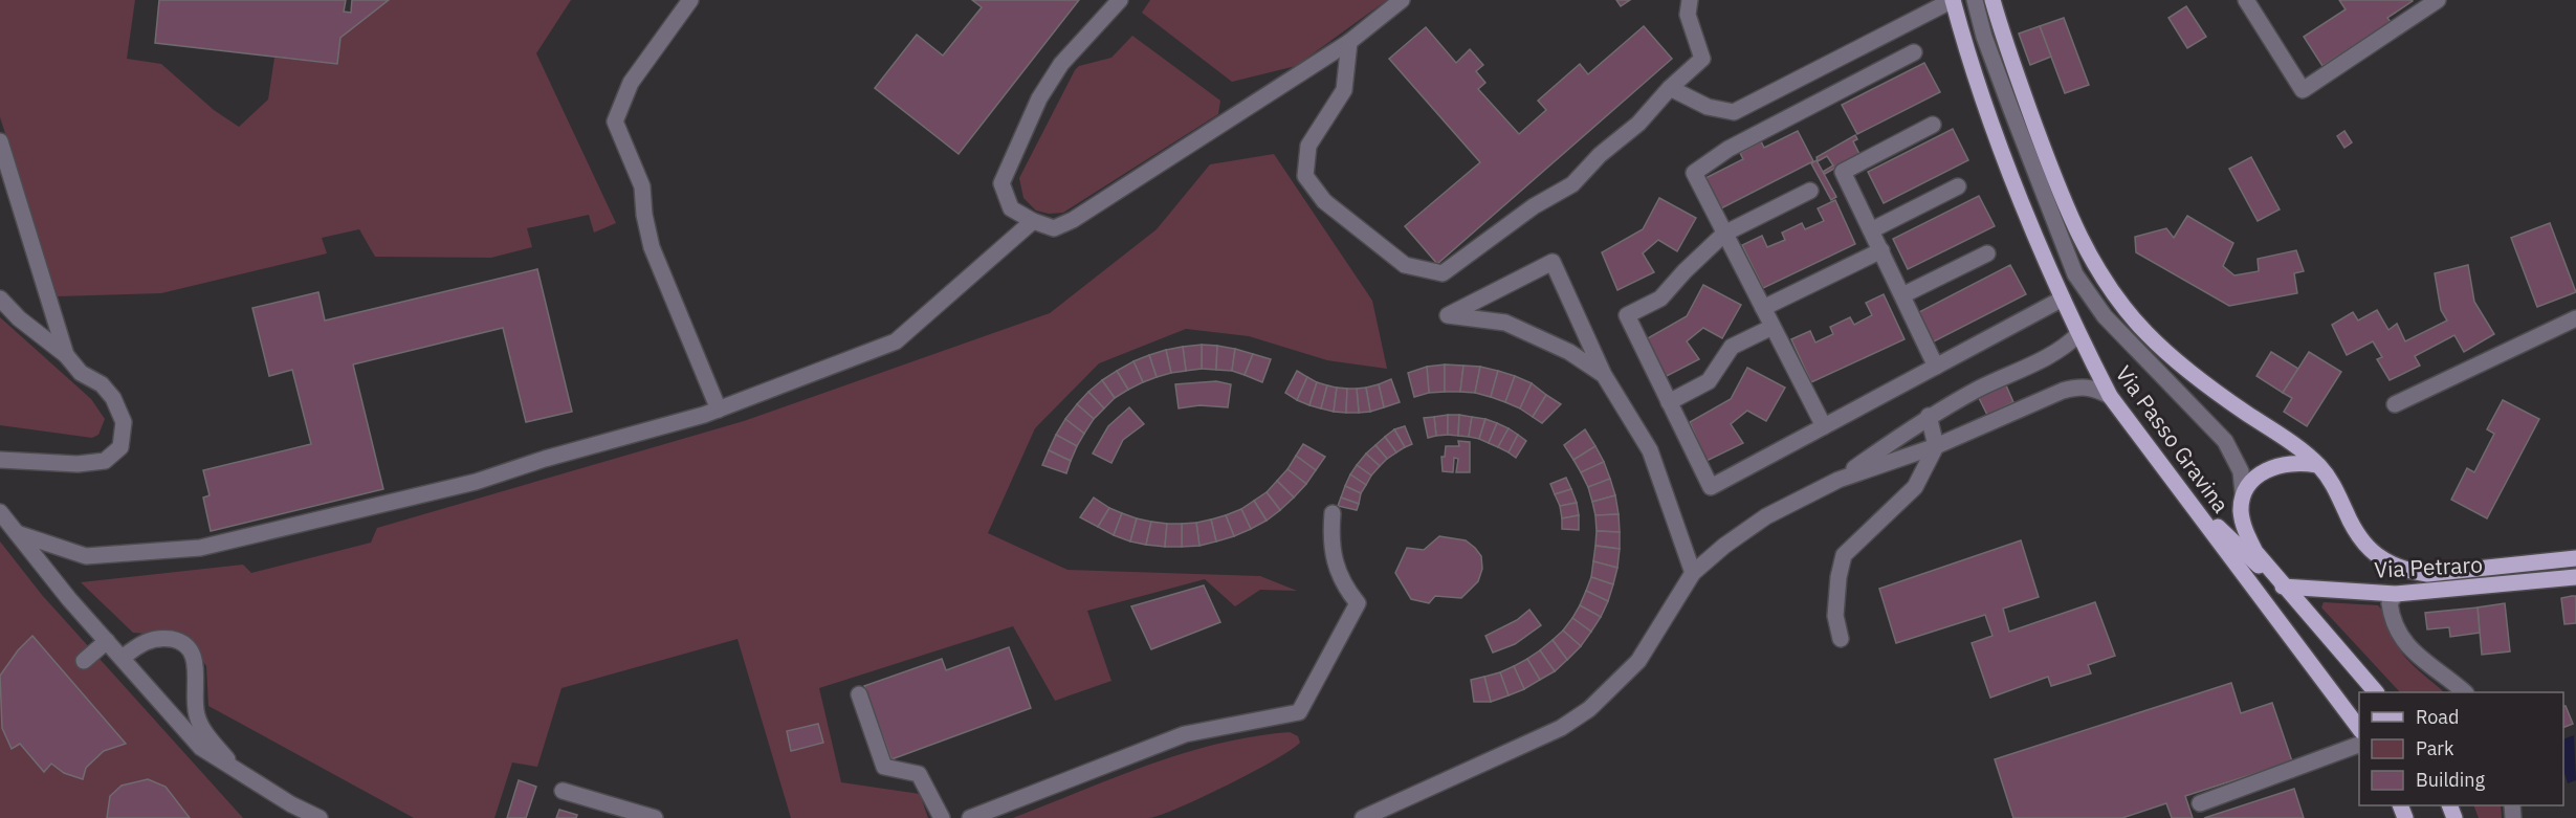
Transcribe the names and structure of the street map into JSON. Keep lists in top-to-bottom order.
{
  "streets": {
    "main road": ["Via Passo Gravina", "Via Petraro"]
  },
  "crossings": [
    ["Via Passo Gravina", "Via Petraro"]
  ],
  "legend": ["Road", "Park", "Building"]
}
